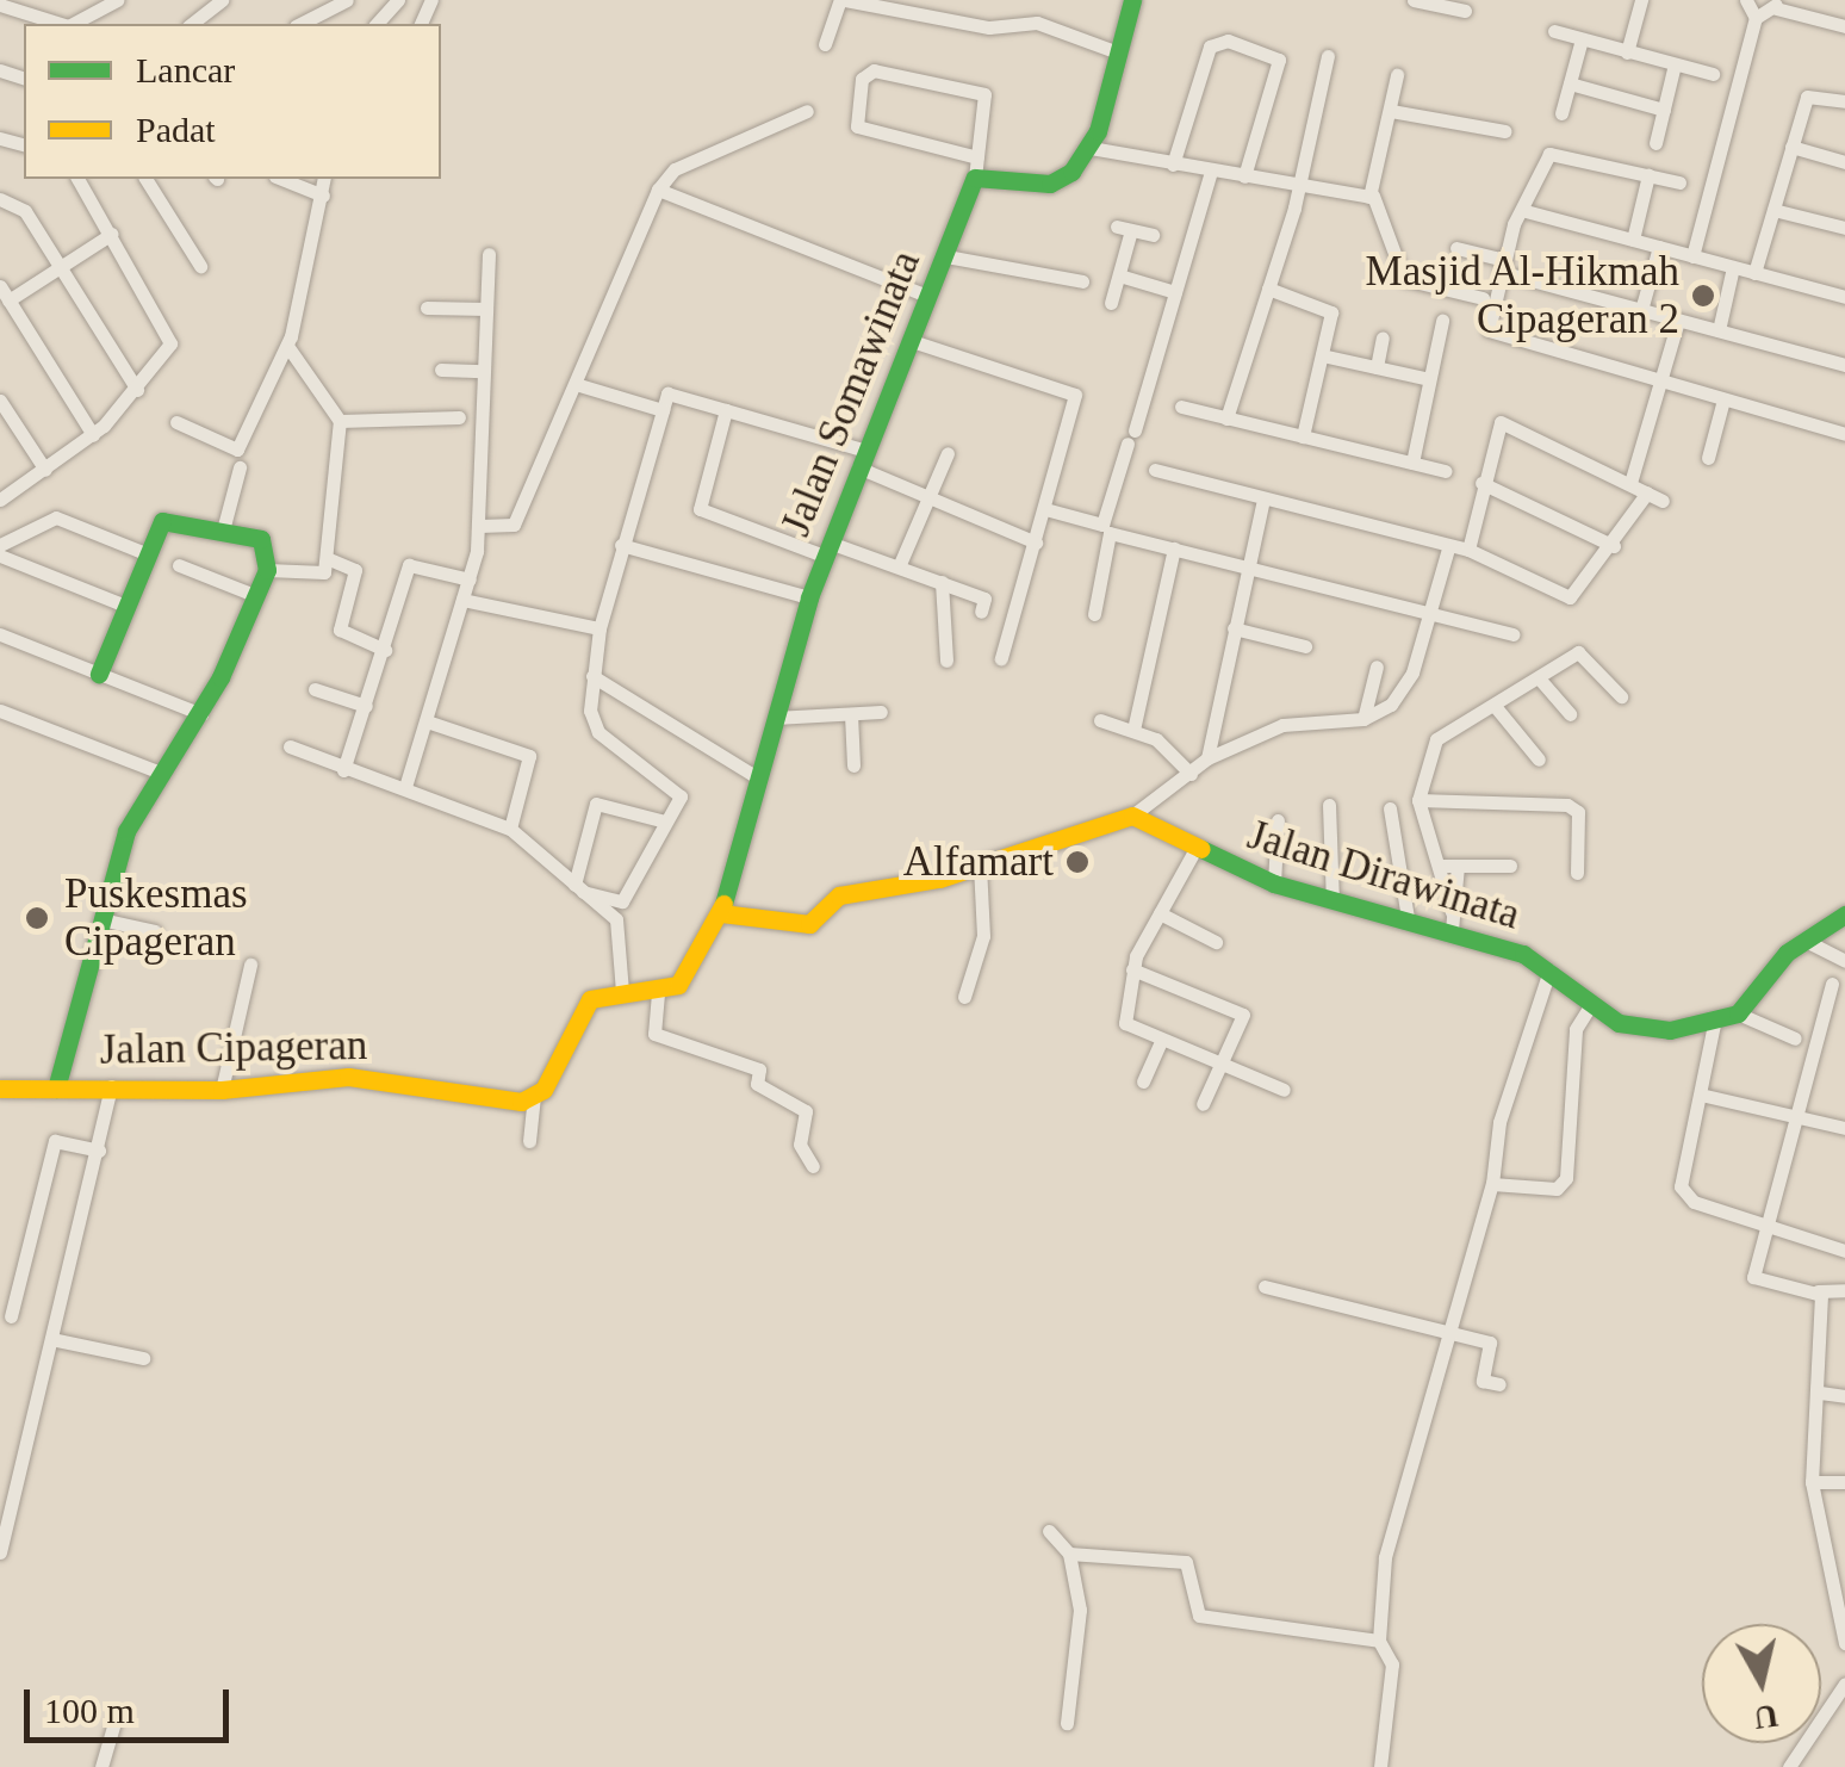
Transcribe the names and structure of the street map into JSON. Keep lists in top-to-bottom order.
{
  "streets": {
    "street": ["Jalan Somawinata", "Jalan Dirawinata", "Jalan Cipageran"]
  },
  "places": ["Masjid Al-Hikmah Cipageran 2", "Alfamart", "Puskesmas Cipageran"],
  "legend": ["Lancar", "Padat"],
  "scale_bar": "100 m",
  "north": "bottom"
}
